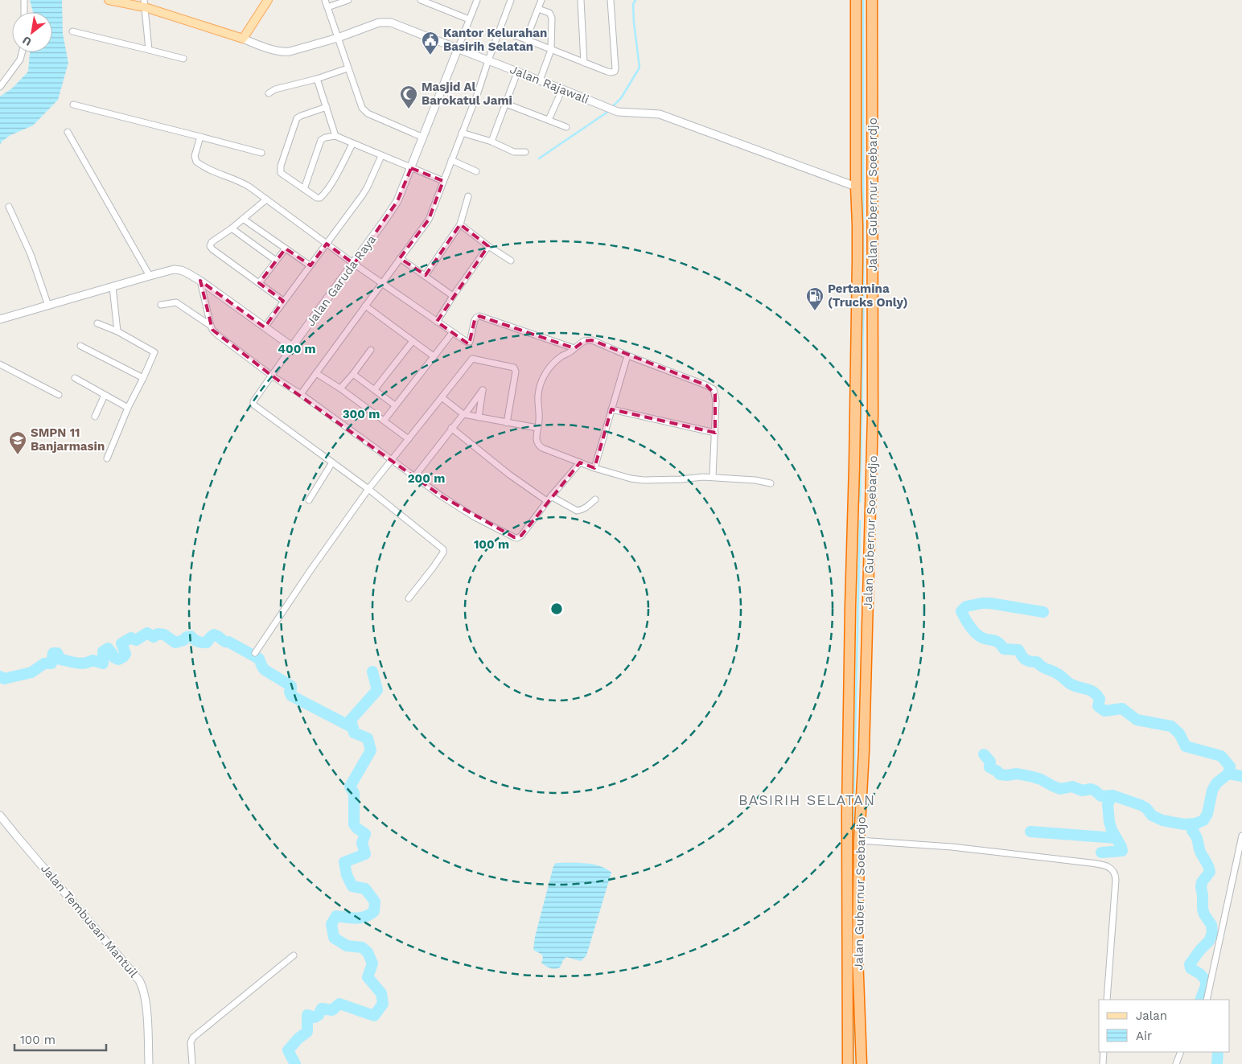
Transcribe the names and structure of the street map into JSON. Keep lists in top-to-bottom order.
{
  "streets": {
    "highway": ["Jalan Gubernur Soebardjo"],
    "street": ["Jalan Rajawali", "Jalan Garuda Raya", "Jalan Tembusan Mantuil"]
  },
  "crossings": [
    ["Jalan Rajawali", "Jalan Gubernur Soebardjo"],
    ["Jalan Rajawali", "Jalan Garuda Raya"]
  ],
  "districts": ["BASIRIH SELATAN"],
  "places": {
    "public building": ["Kantor Kelurahan Basirih Selatan"],
    "mosque": ["Masjid Al Barokatul Jami"],
    "fuel station": ["Pertamina (Trucks Only)"],
    "school or university": ["SMPN 11 Banjarmasin"]
  },
  "legend": ["Jalan", "Air"],
  "scale_bar": "100 m",
  "north": "bottom left",
  "rings": [
    "400 m",
    "300 m",
    "200 m",
    "100 m"
  ]
}
